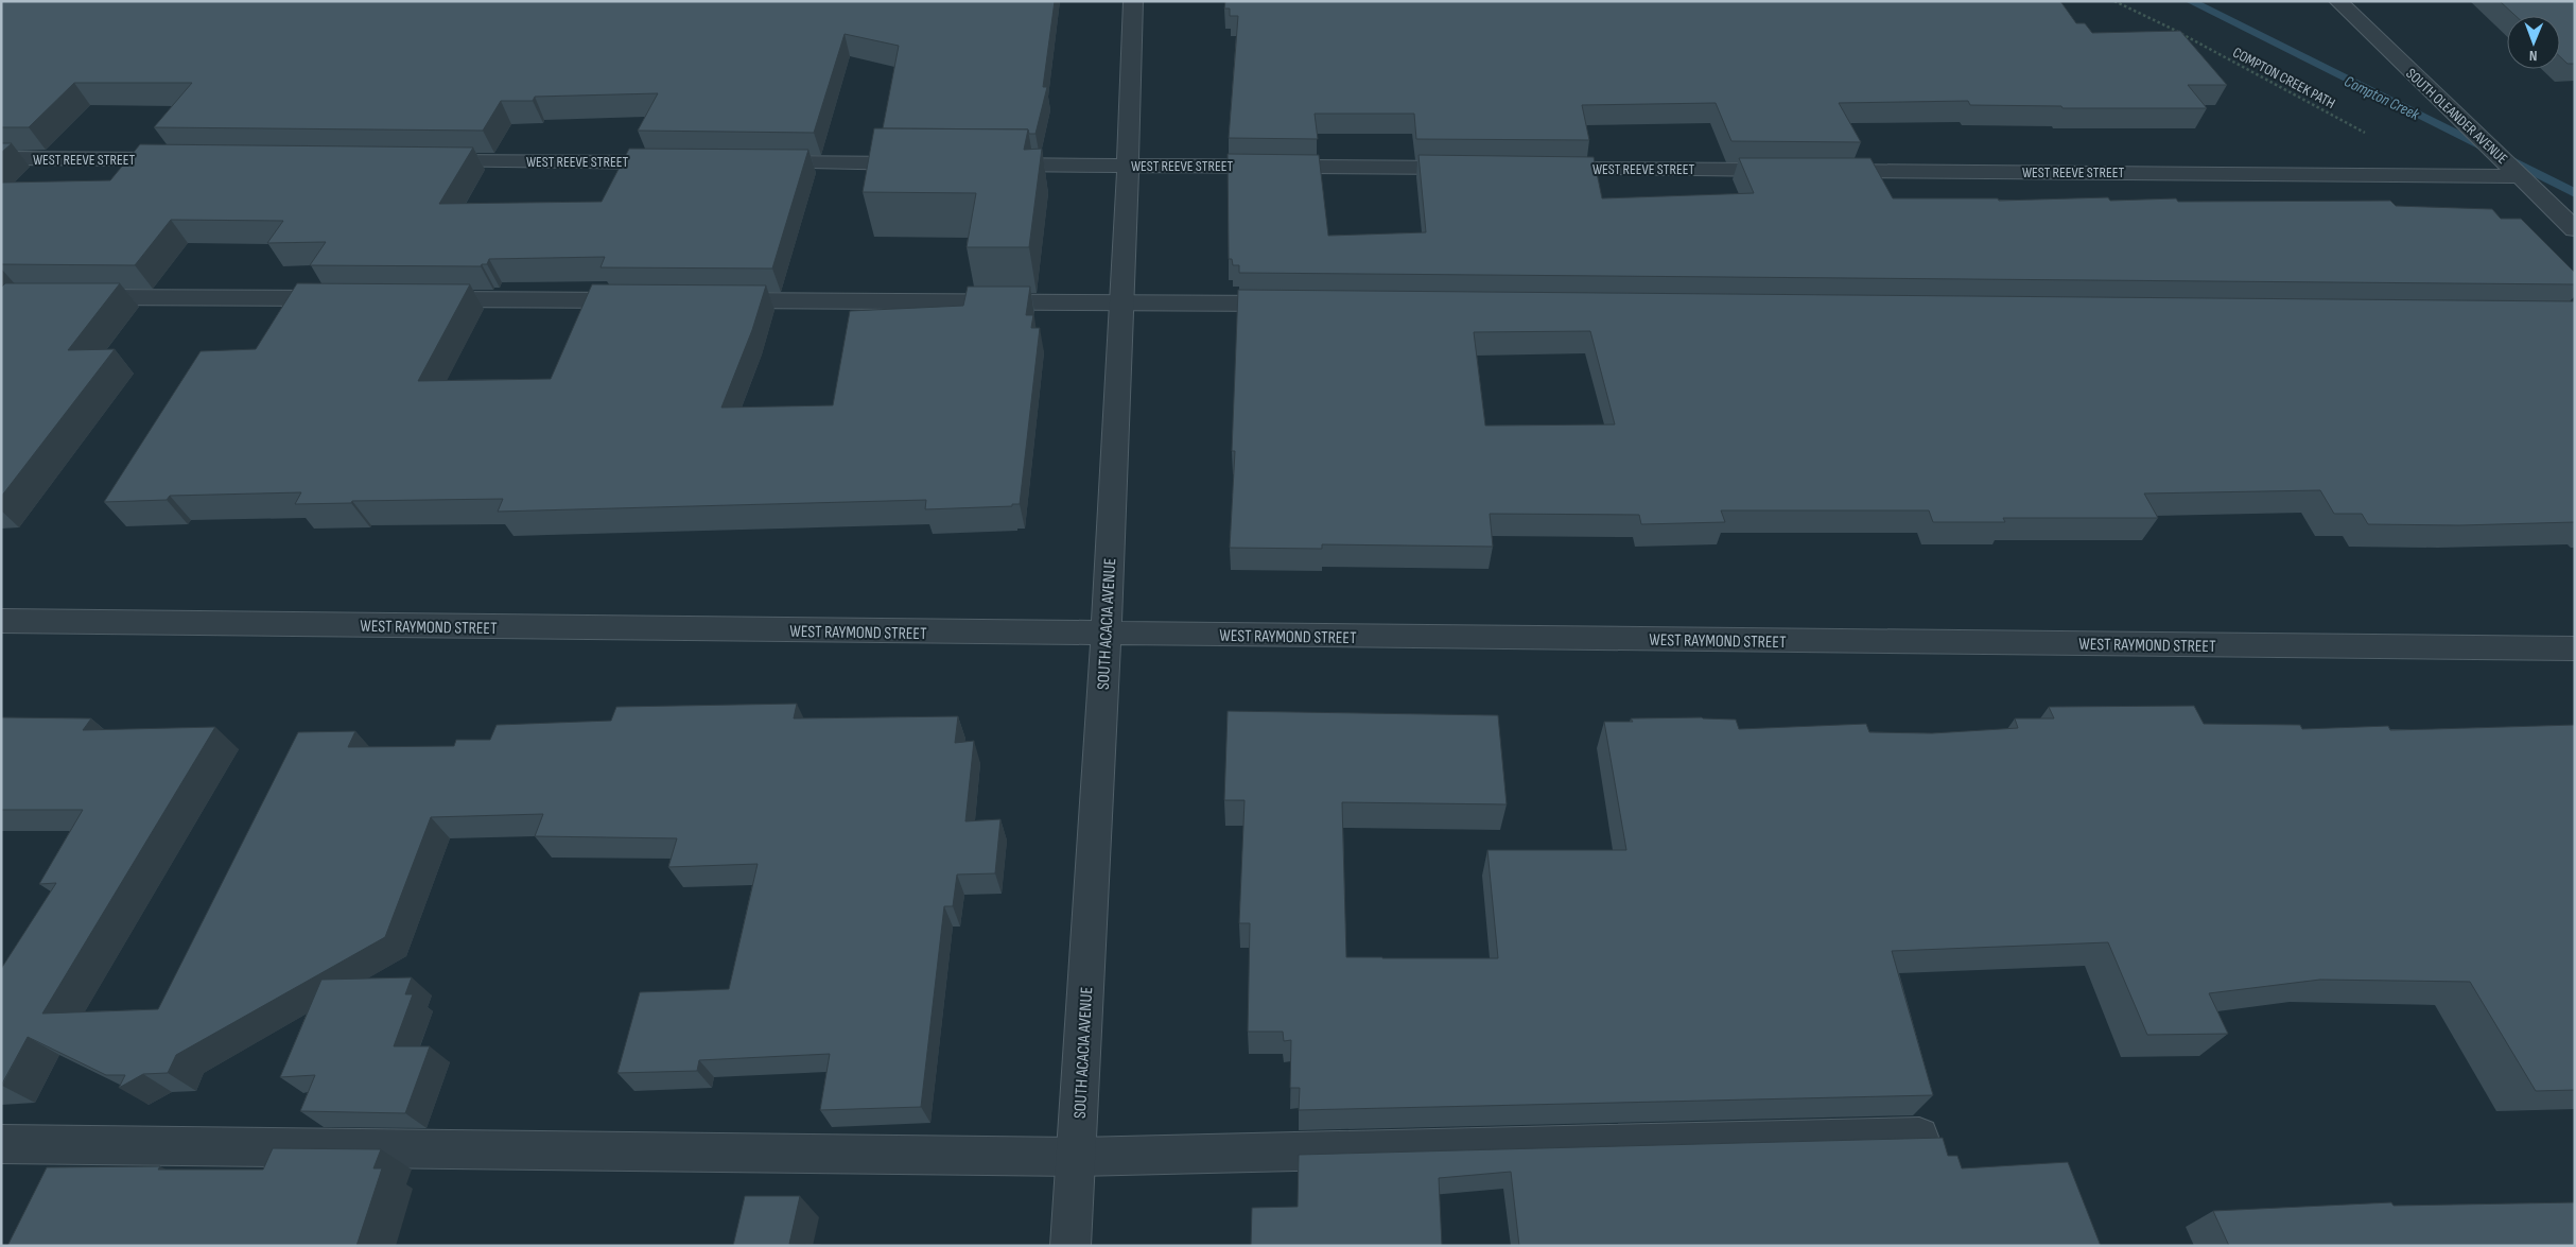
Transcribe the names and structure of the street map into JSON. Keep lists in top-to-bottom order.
{
  "streets": {
    "street": [
      "SOUTH OLEANDER AVENUE",
      "WEST REEVE STREET",
      "SOUTH ACACIA AVENUE",
      "WEST RAYMOND STREET"
    ],
    "path": ["COMPTON CREEK PATH"]
  },
  "crossings": [
    ["SOUTH OLEANDER AVENUE", "WEST REEVE STREET"],
    ["WEST REEVE STREET", "SOUTH ACACIA AVENUE"],
    ["SOUTH ACACIA AVENUE", "WEST RAYMOND STREET"]
  ],
  "water": ["Compton Creek"],
  "north": "bottom"
}
